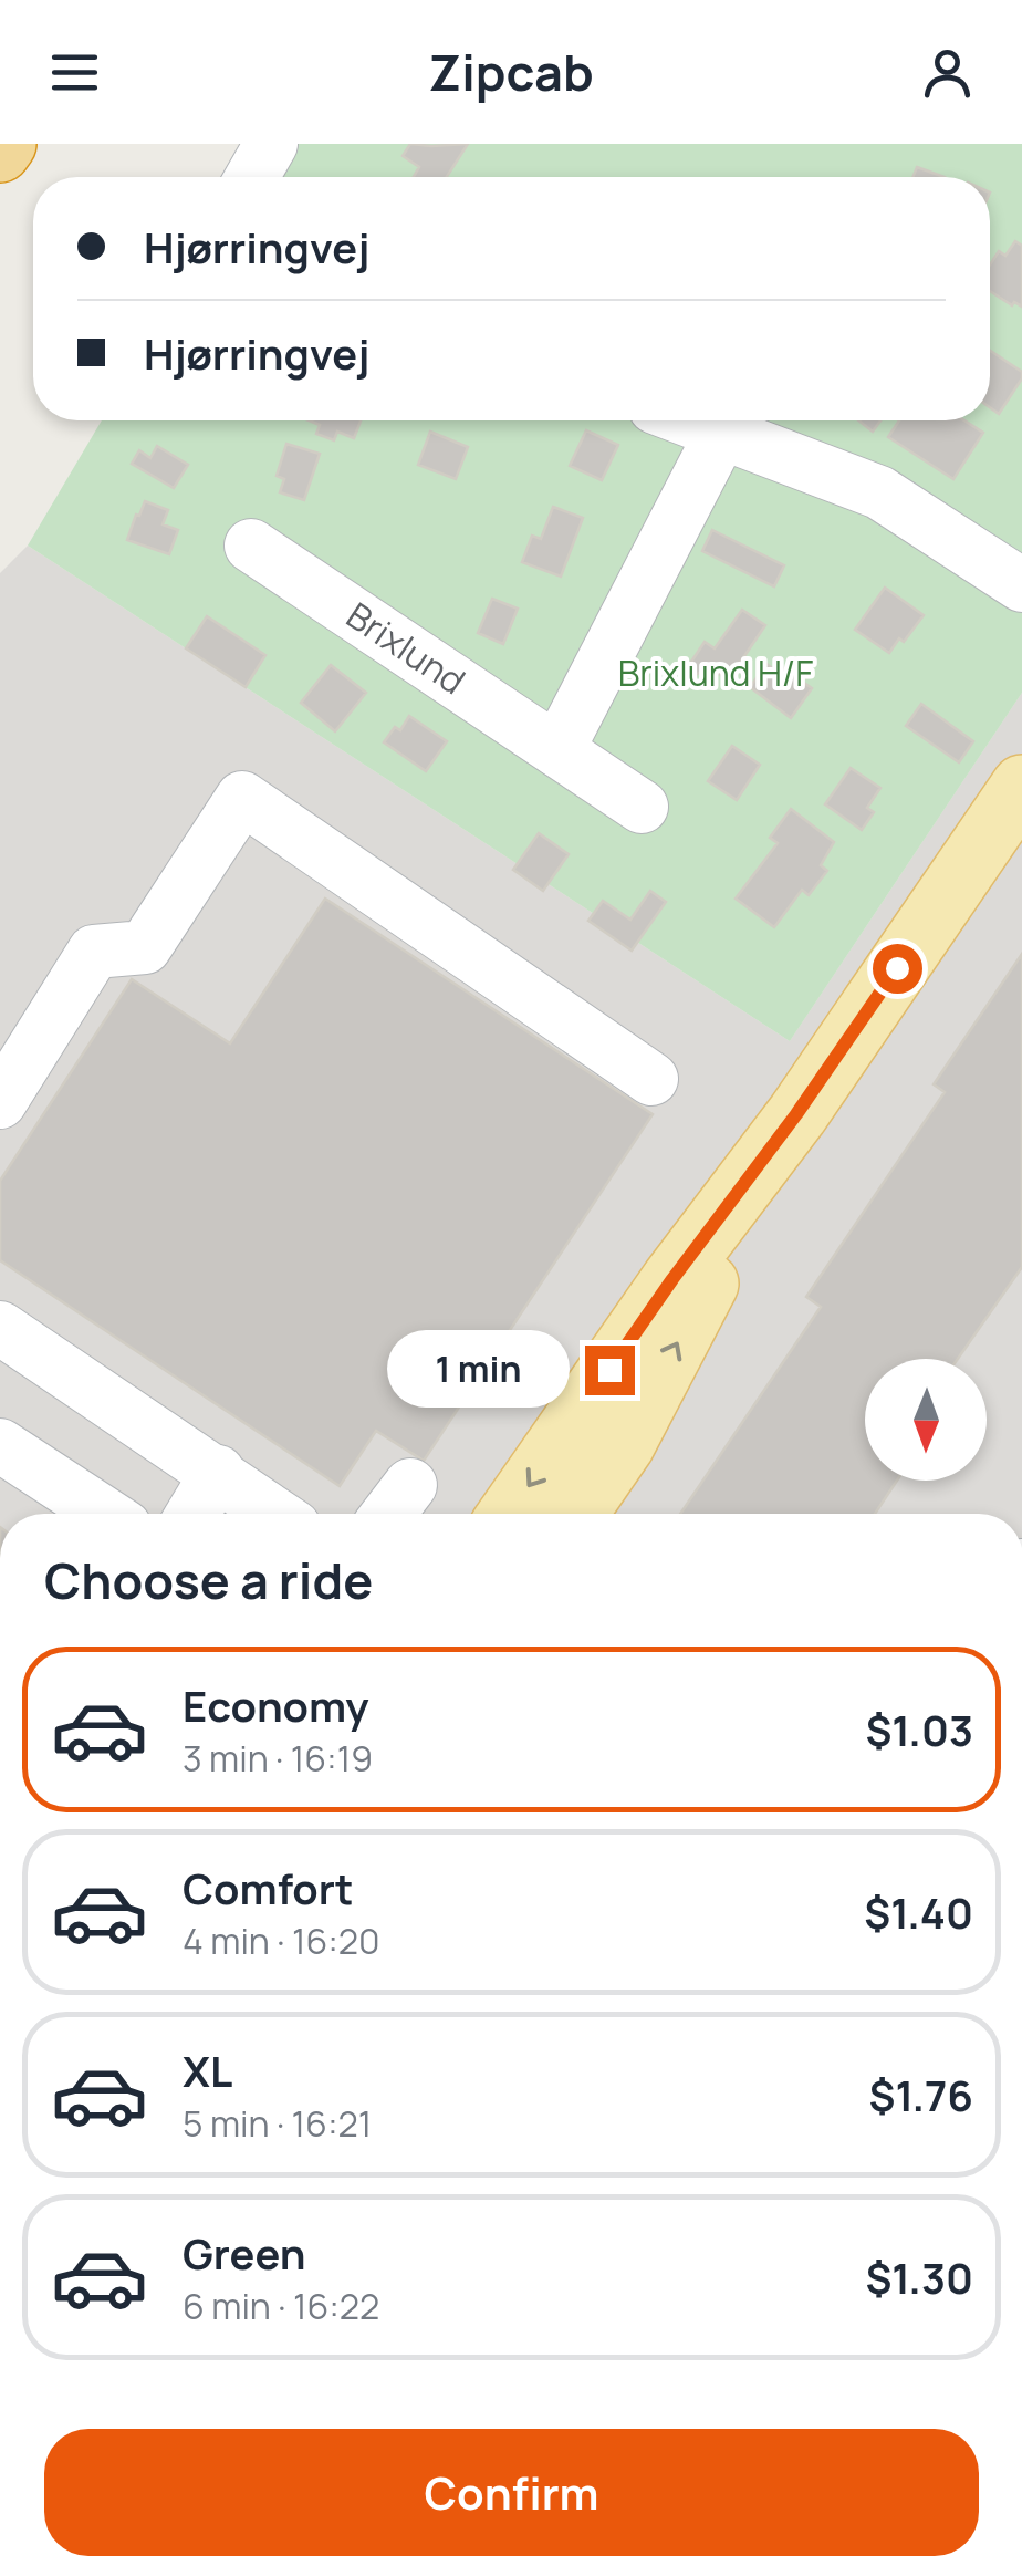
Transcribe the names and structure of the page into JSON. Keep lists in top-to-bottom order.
{
  "streets": {
    "street": ["Brixlund"]
  },
  "parks": ["Brixlund H/F"],
  "north": "bottom",
  "page": {
    "header": "Zipcab",
    "banner": ["Hjørringvej", "Hjørringvej"],
    "bubble": "1 min",
    "heading": "Choose a ride",
    "list": [
      {
        "name": "Economy",
        "note": "3 min · 16:19",
        "value": "$1.03"
      },
      {
        "name": "Comfort",
        "note": "4 min · 16:20",
        "value": "$1.40"
      },
      {
        "name": "XL",
        "note": "5 min · 16:21",
        "value": "$1.76"
      },
      {
        "name": "Green",
        "note": "6 min · 16:22",
        "value": "$1.30"
      }
    ],
    "buttons": "Confirm"
  }
}
